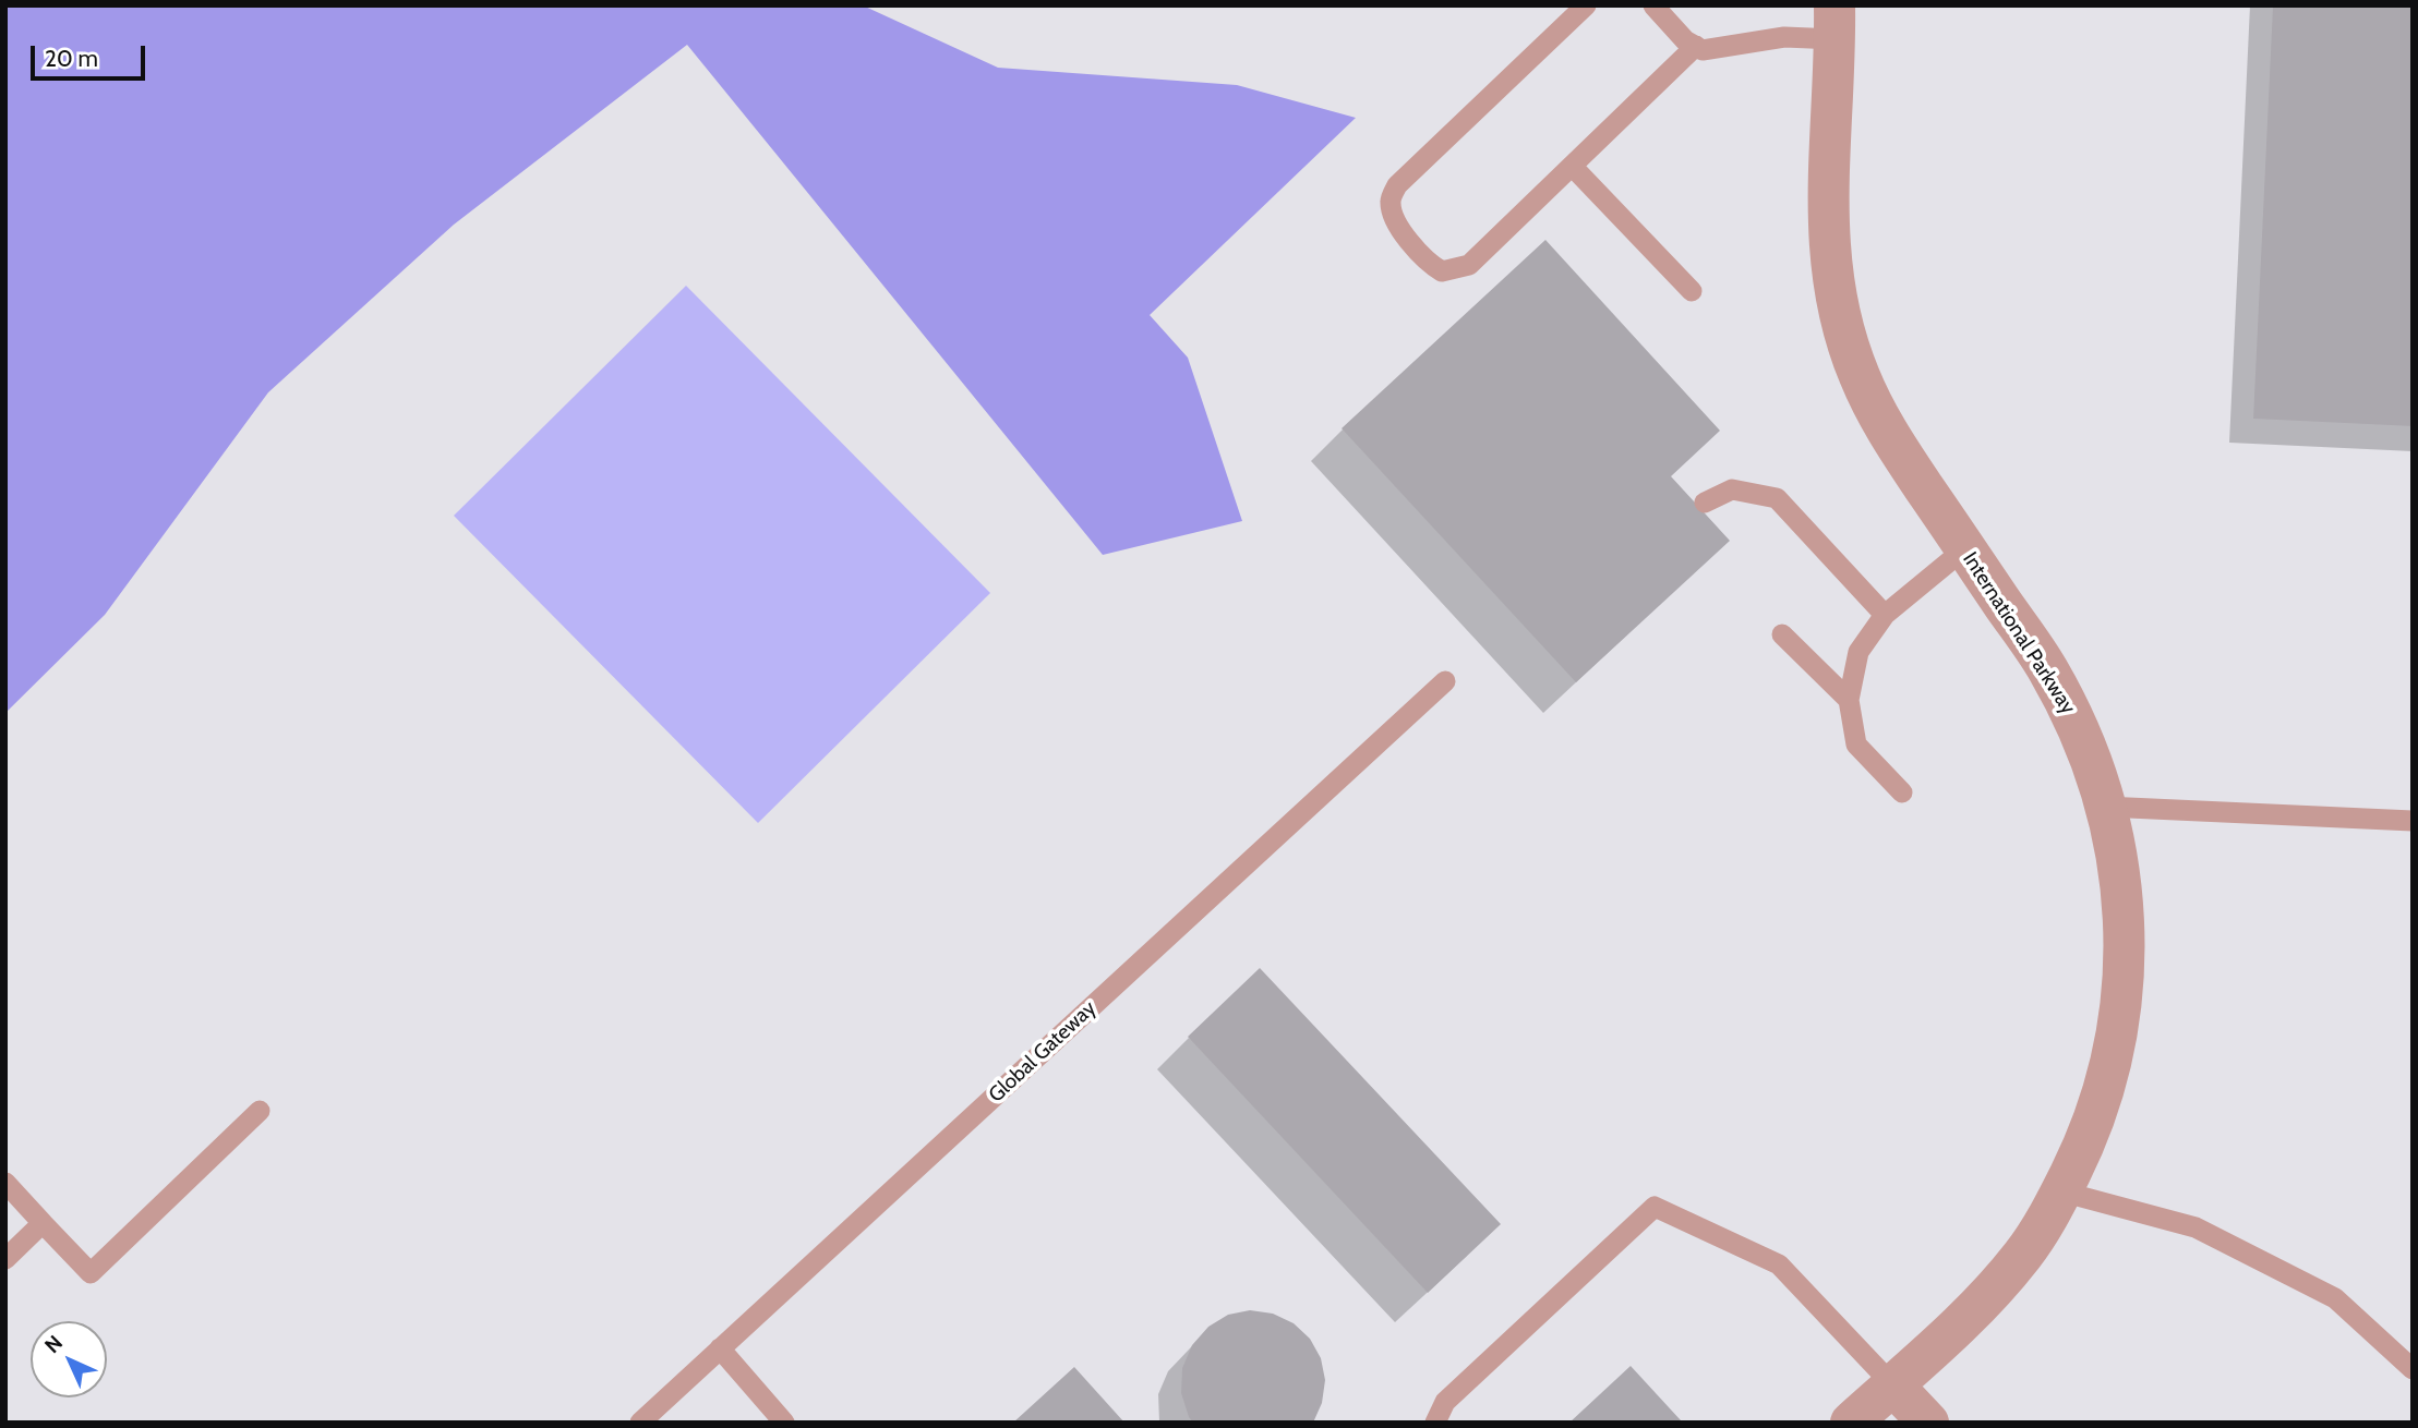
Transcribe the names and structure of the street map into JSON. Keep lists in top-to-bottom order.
{
  "streets": {
    "street": ["International Parkway"],
    "lane": ["Global Gateway"]
  },
  "scale_bar": "20 m",
  "north": "top left"
}
